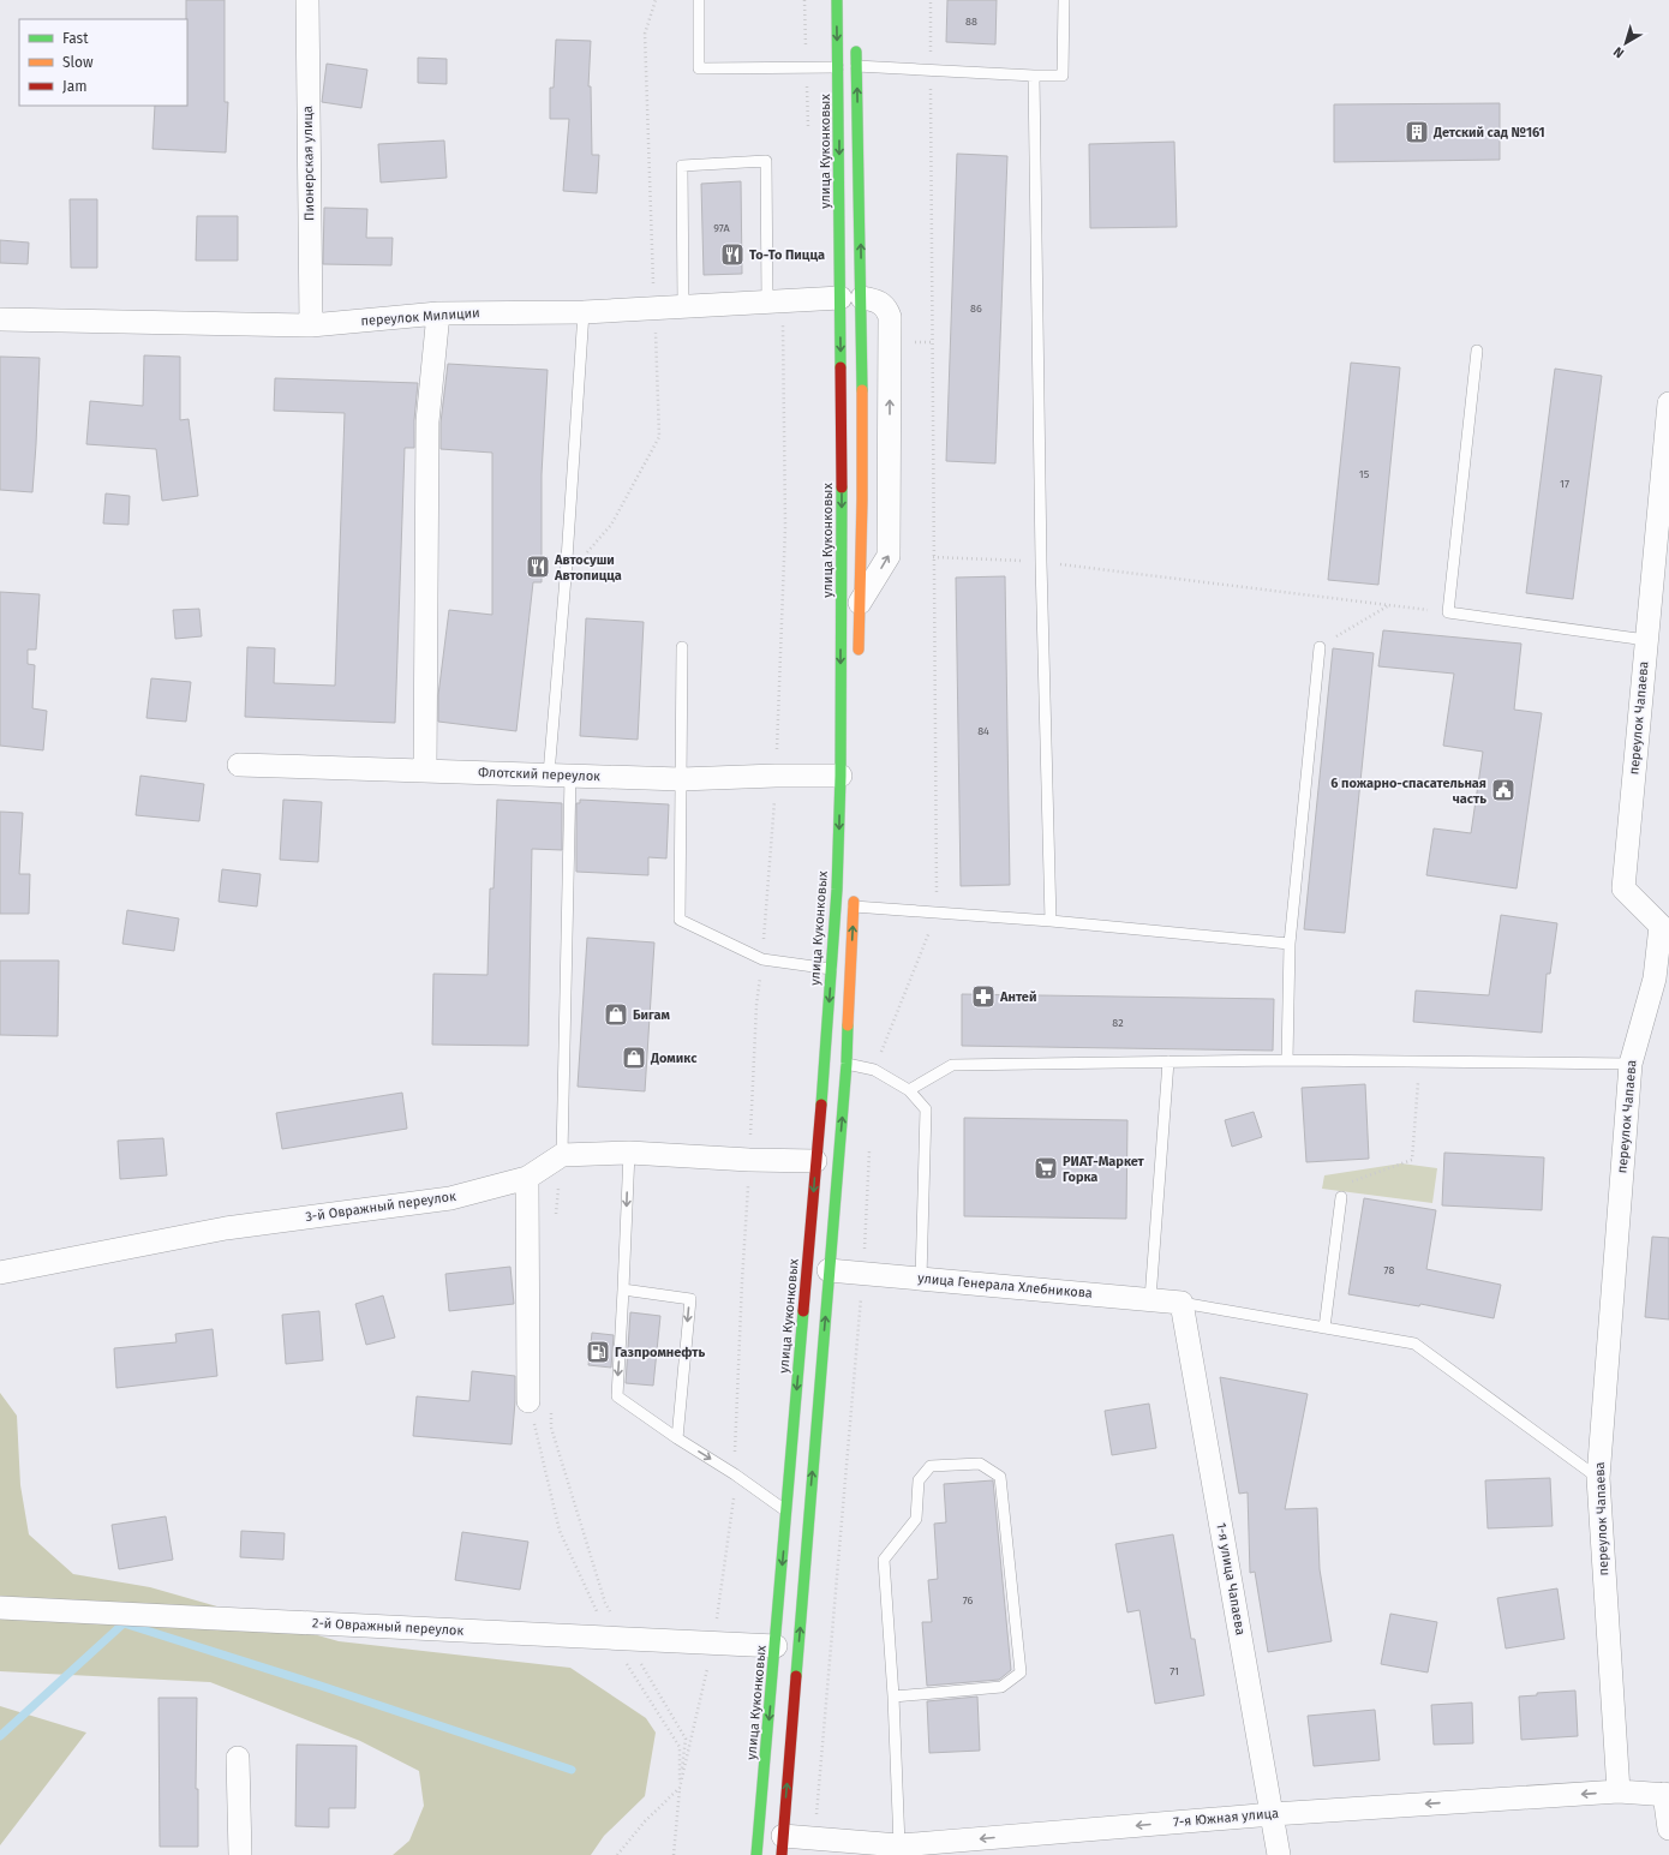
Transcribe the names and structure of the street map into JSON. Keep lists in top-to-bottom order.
{
  "streets": {
    "main road": ["улица Куконковых"],
    "street": [
      "Пионерская улица",
      "переулок Милиции",
      "переулок Чапаева",
      "Флотский переулок",
      "3-й Овражный переулок",
      "улица Генерала Хлебникова",
      "1-я улица Чапаева",
      "2-й Овражный переулок",
      "7-я Южная улица"
    ]
  },
  "crossings": [
    ["улица Куконковых", "переулок Милиции"],
    ["улица Куконковых", "Флотский переулок"],
    ["улица Куконковых", "2-й Овражный переулок"],
    ["Пионерская улица", "переулок Милиции"],
    ["переулок Чапаева", "7-я Южная улица"],
    ["улица Генерала Хлебникова", "1-я улица Чапаева"],
    ["1-я улица Чапаева", "7-я Южная улица"]
  ],
  "one_way": ["7-я Южная улица"],
  "places": {
    "building": ["Детский сад №161"],
    "restaurant": ["То-То Пицца", "Автосуши Автопицца"],
    "public building": ["6 пожарно-спасательная часть"],
    "pharmacy": ["Антей"],
    "shop": ["Бигам", "Домикс"],
    "supermarket": ["РИАТ-Маркет Горка"],
    "fuel station": ["Газпромнефть"]
  },
  "house_numbers": [
    "88",
    "97А",
    "86",
    "15",
    "17",
    "84",
    "82",
    "78",
    "76",
    "71"
  ],
  "legend": ["Fast", "Slow", "Jam"],
  "north": "bottom left"
}
